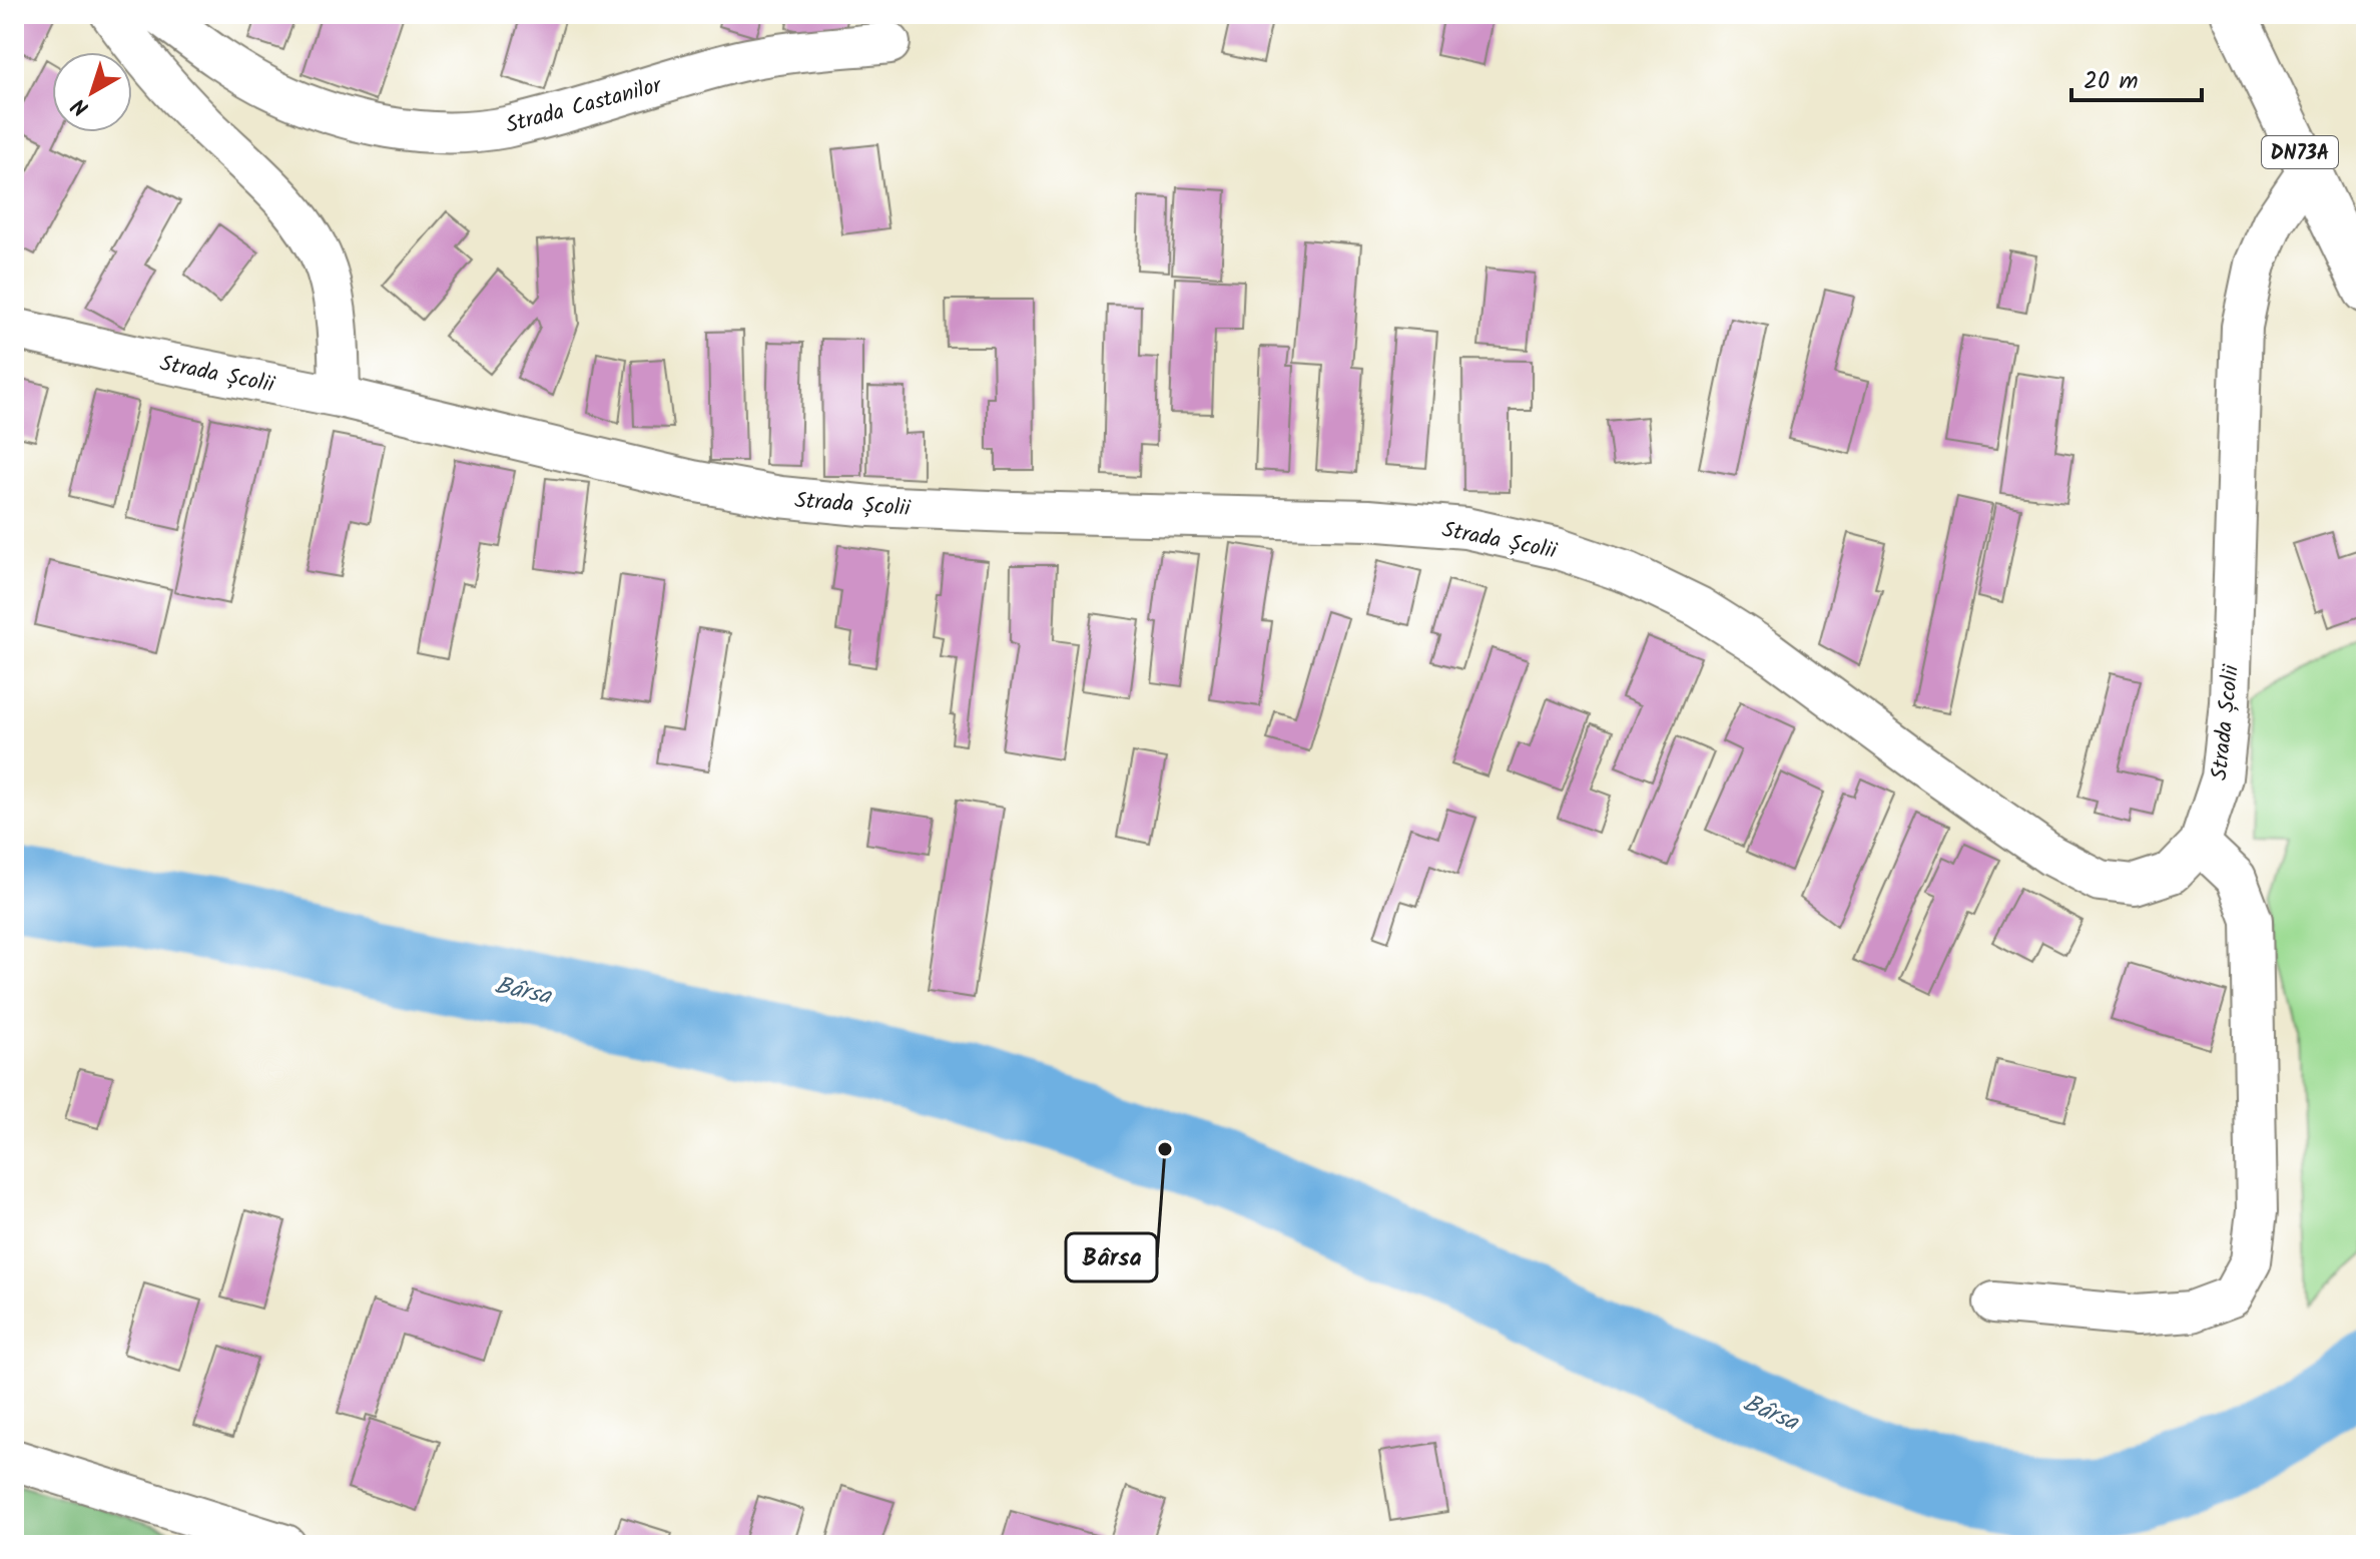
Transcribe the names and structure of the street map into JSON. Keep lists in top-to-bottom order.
{
  "streets": {
    "main road": ["DN73A"],
    "street": ["Strada Castanilor", "Strada Școlii"]
  },
  "crossings": [
    ["DN73A", "Strada Școlii"]
  ],
  "water": ["Bârsa"],
  "places": ["Bârsa"],
  "scale_bar": "20 m",
  "north": "bottom left"
}
